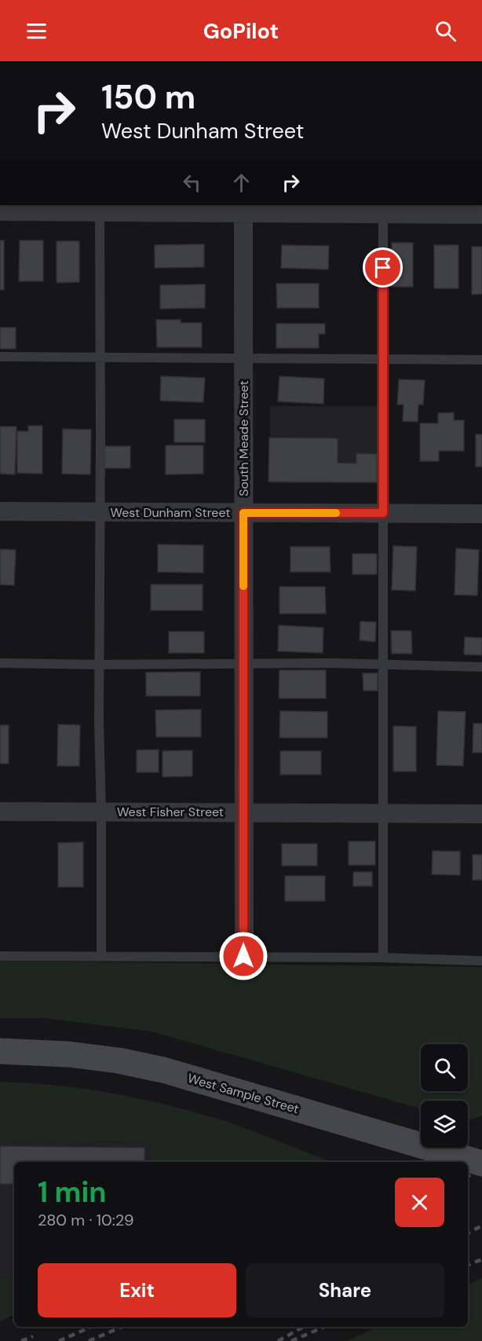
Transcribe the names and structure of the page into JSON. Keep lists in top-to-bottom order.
{
  "streets": {
    "main road": ["West Sample Street"],
    "street": ["South Meade Street", "West Dunham Street", "West Fisher Street"]
  },
  "crossings": [
    ["South Meade Street", "West Dunham Street"],
    ["South Meade Street", "West Fisher Street"]
  ],
  "page": {
    "header": "GoPilot",
    "turn": ["150 m", "West Dunham Street"],
    "heading": ["1 min", "280 m · 10:29"],
    "buttons": ["Exit", "Share"]
  }
}
